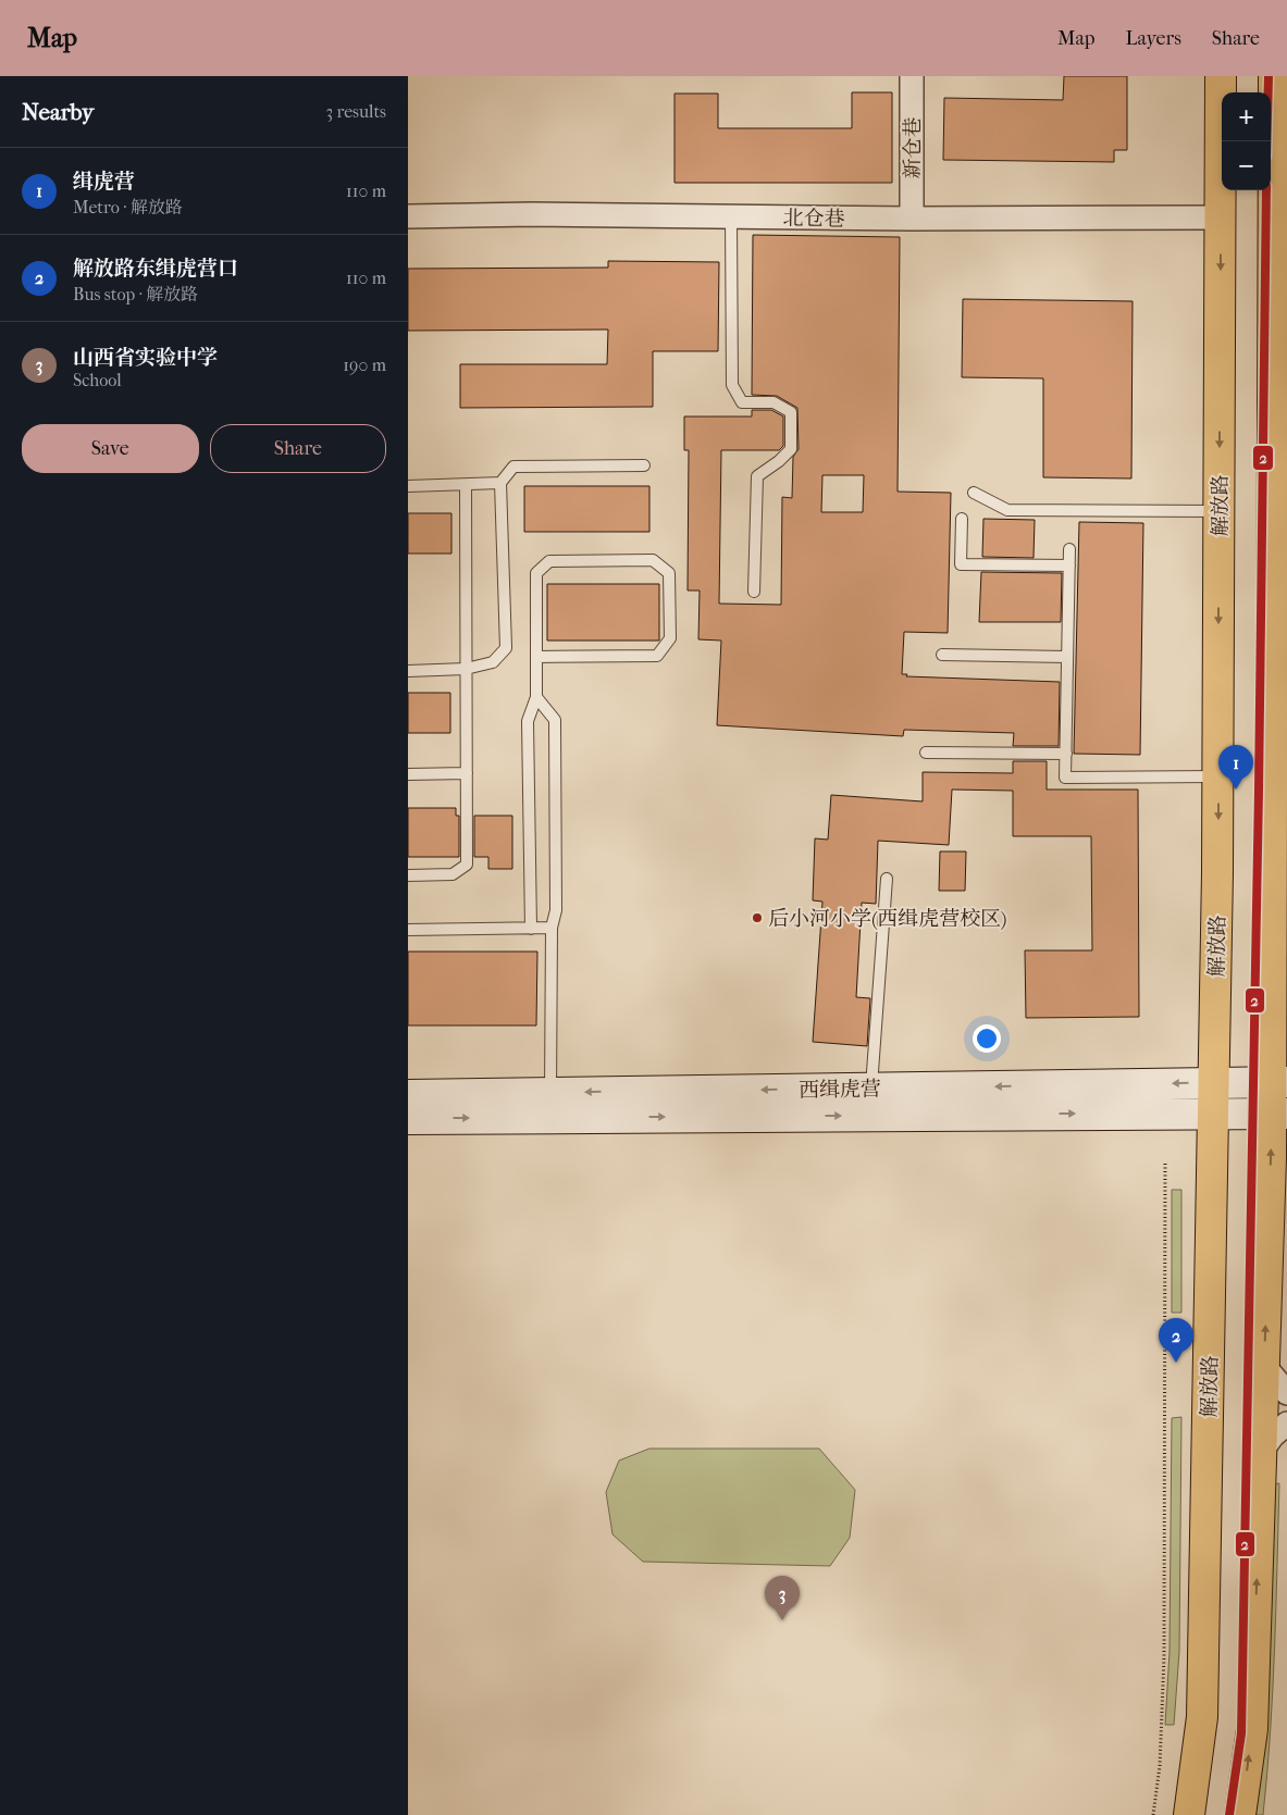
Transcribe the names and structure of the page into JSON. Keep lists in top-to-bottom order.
{
  "streets": {
    "main road": ["解放路", "西缉虎营"],
    "street": ["新仓巷", "北仓巷"]
  },
  "crossings": [
    ["新仓巷", "北仓巷"],
    ["北仓巷", "解放路"],
    ["解放路", "西缉虎营"]
  ],
  "places": ["后小河小学(西缉虎营校区)"],
  "lines": ["transit line 2"],
  "page": {
    "header": "Map",
    "nav": ["Map", "Layers", "Share"],
    "heading": ["Nearby", "3 results"],
    "map_buttons": ["+", "−"],
    "list": [
      {
        "mark": "1",
        "name": "缉虎营",
        "note": "Metro · 解放路",
        "value": "110 m"
      },
      {
        "mark": "2",
        "name": "解放路东缉虎营口",
        "note": "Bus stop · 解放路",
        "value": "110 m"
      },
      {
        "mark": "3",
        "name": "山西省实验中学",
        "note": "School",
        "value": "190 m"
      }
    ],
    "buttons": ["Save", "Share"],
    "pins": ["1", "2", "3"]
  }
}
